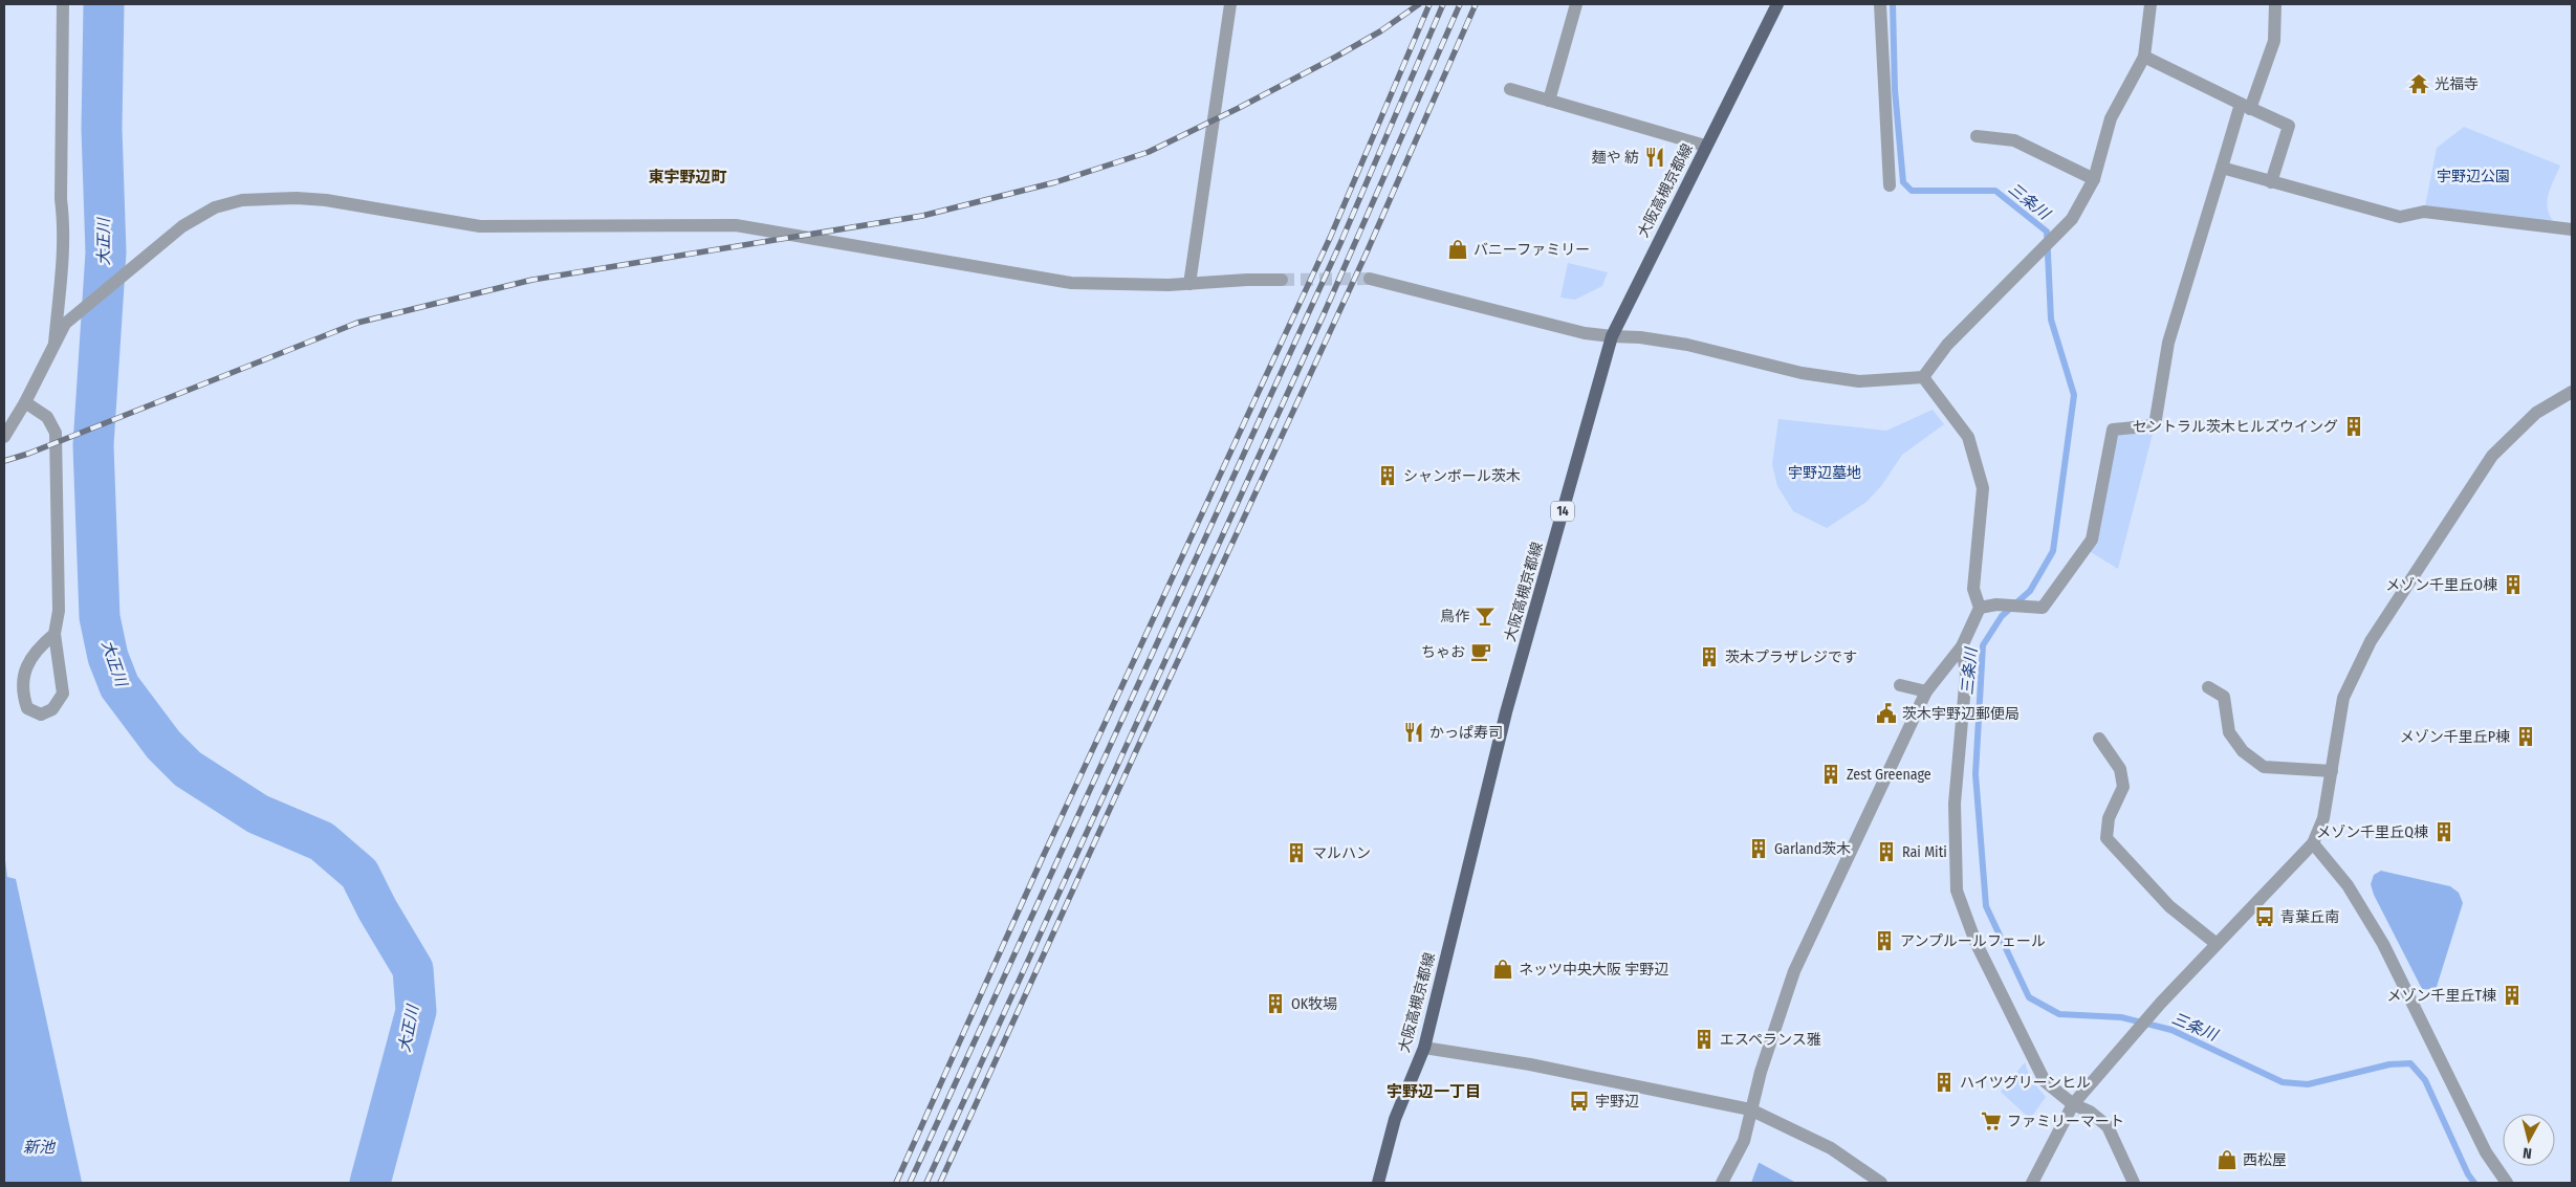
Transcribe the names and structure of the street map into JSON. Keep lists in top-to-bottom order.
{
  "streets": {
    "main road": ["大阪高槻京都線", "14"]
  },
  "districts": ["東宇野辺町", "宇野辺一丁目"],
  "water": ["三条川", "大正川", "新池"],
  "parks": ["宇野辺公園", "宇野辺墓地"],
  "places": {
    "temple": ["光福寺"],
    "restaurant": ["麺や 紡", "かっぱ寿司"],
    "shop": ["バニーファミリー", "ネッツ中央大阪 宇野辺", "西松屋"],
    "building": [
      "セントラル茨木ヒルズウイング",
      "シャンボール茨木",
      "メゾン千里丘O棟",
      "茨木プラザレジです",
      "メゾン千里丘P棟",
      "Zest Greenage",
      "メゾン千里丘Q棟",
      "Garland茨木",
      "Rai Miti",
      "マルハン",
      "アンプルールフェール",
      "メゾン千里丘T棟",
      "OK牧場",
      "エスペランス雅",
      "ハイツグリーンヒル"
    ],
    "bar": ["鳥作"],
    "cafe": ["ちゃお"],
    "public building": ["茨木宇野辺郵便局"],
    "bus stop": ["青葉丘南", "宇野辺"],
    "supermarket": ["ファミリーマート"]
  },
  "north": "bottom"
}
